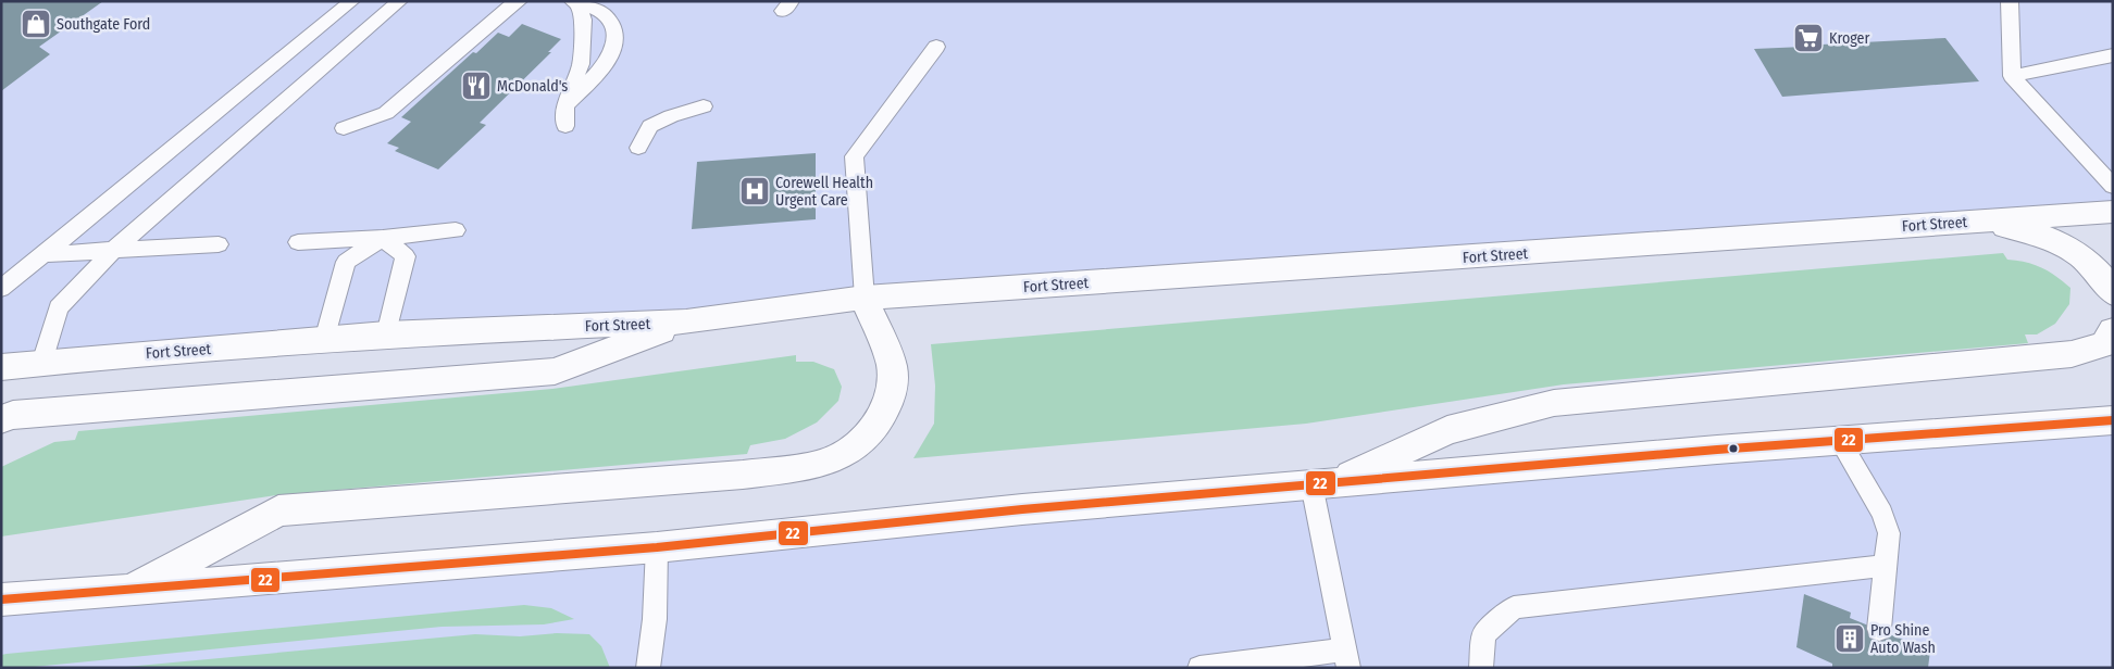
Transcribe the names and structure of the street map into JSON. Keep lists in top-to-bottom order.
{
  "streets": {
    "main road": ["Fort Street"]
  },
  "places": {
    "shop": ["Southgate Ford"],
    "supermarket": ["Kroger"],
    "restaurant": ["McDonald's"],
    "hospital": ["Corewell Health Urgent Care"],
    "building": ["Pro Shine Auto Wash"]
  },
  "lines": ["transit line 22"]
}
